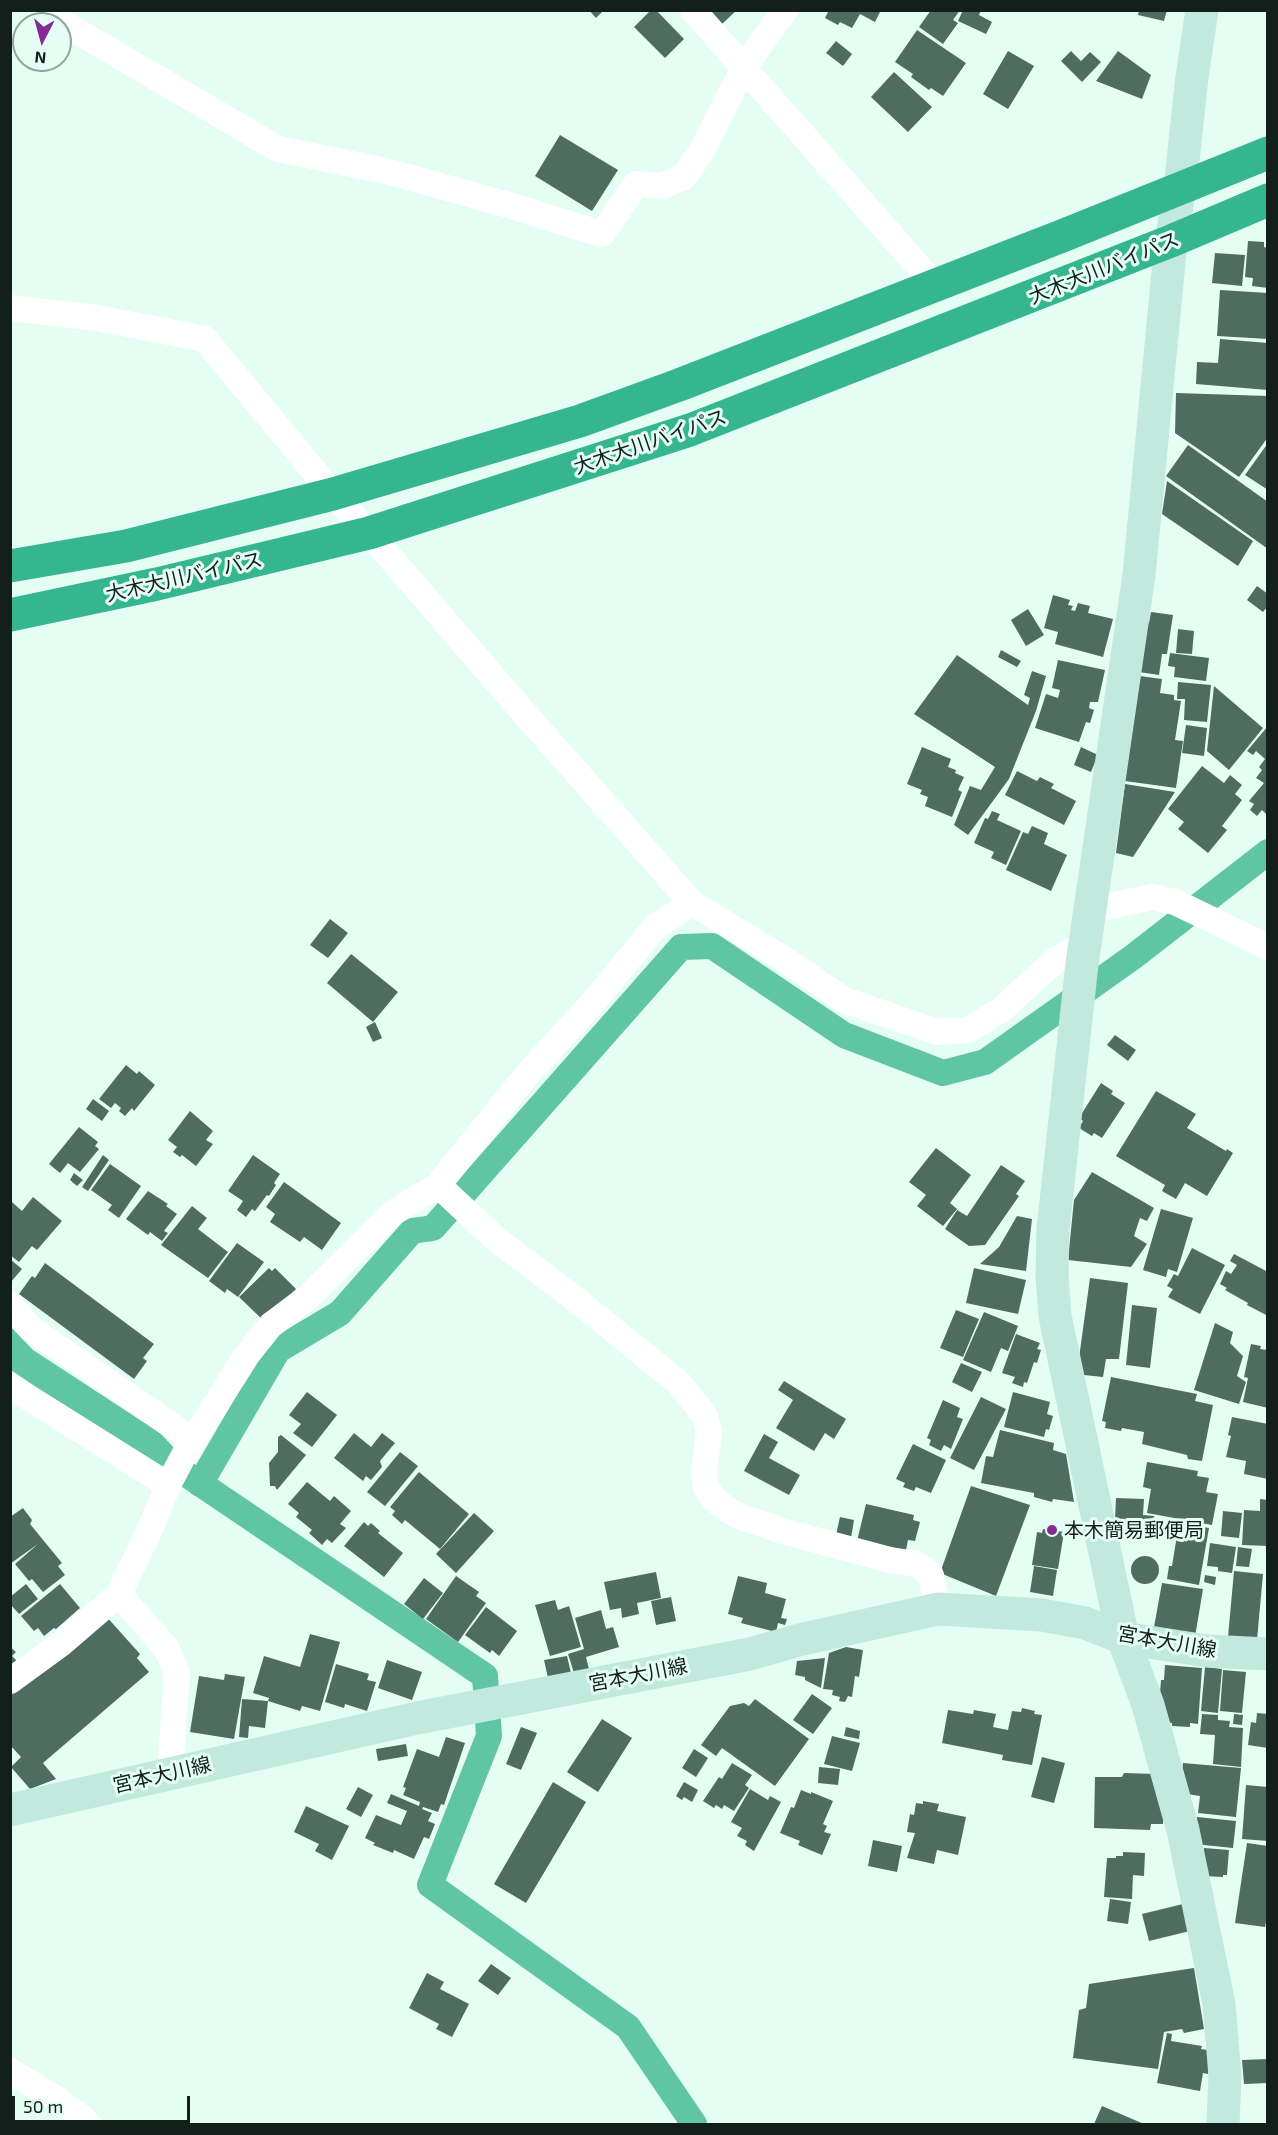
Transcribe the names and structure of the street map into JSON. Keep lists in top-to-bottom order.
{
  "streets": {
    "highway": ["大木大川バイパス"],
    "street": ["宮本大川線"]
  },
  "places": ["本木簡易郵便局"],
  "scale_bar": "50 m",
  "north": "bottom"
}
